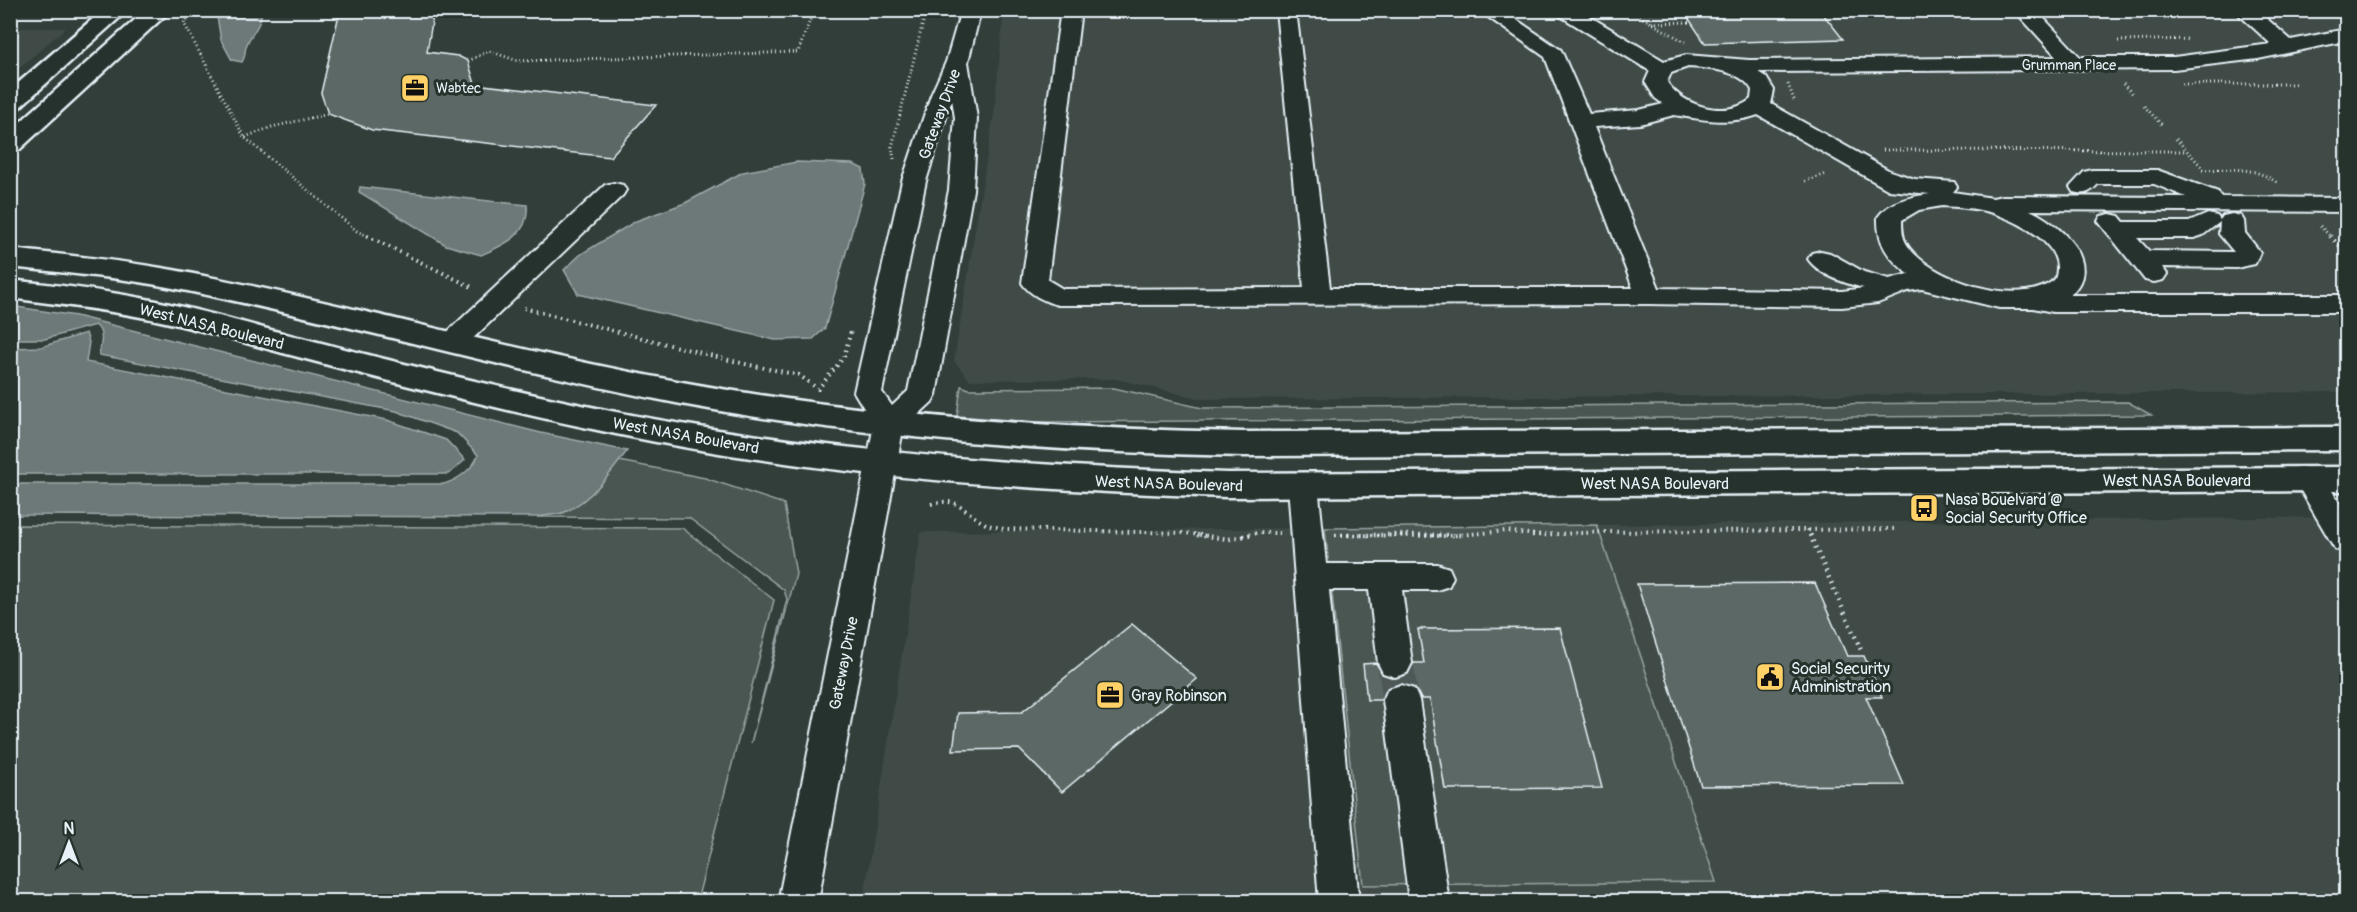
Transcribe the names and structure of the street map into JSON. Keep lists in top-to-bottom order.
{
  "streets": {
    "main road": ["West NASA Boulevard"],
    "street": ["Grumman Place", "Gateway Drive"]
  },
  "crossings": [
    ["Gateway Drive", "West NASA Boulevard"]
  ],
  "places": {
    "office": ["Wabtec", "Gray Robinson"],
    "bus stop": ["Nasa Bouelvard @ Social Security Office"],
    "public building": ["Social Security Administration"]
  },
  "north": "top"
}
